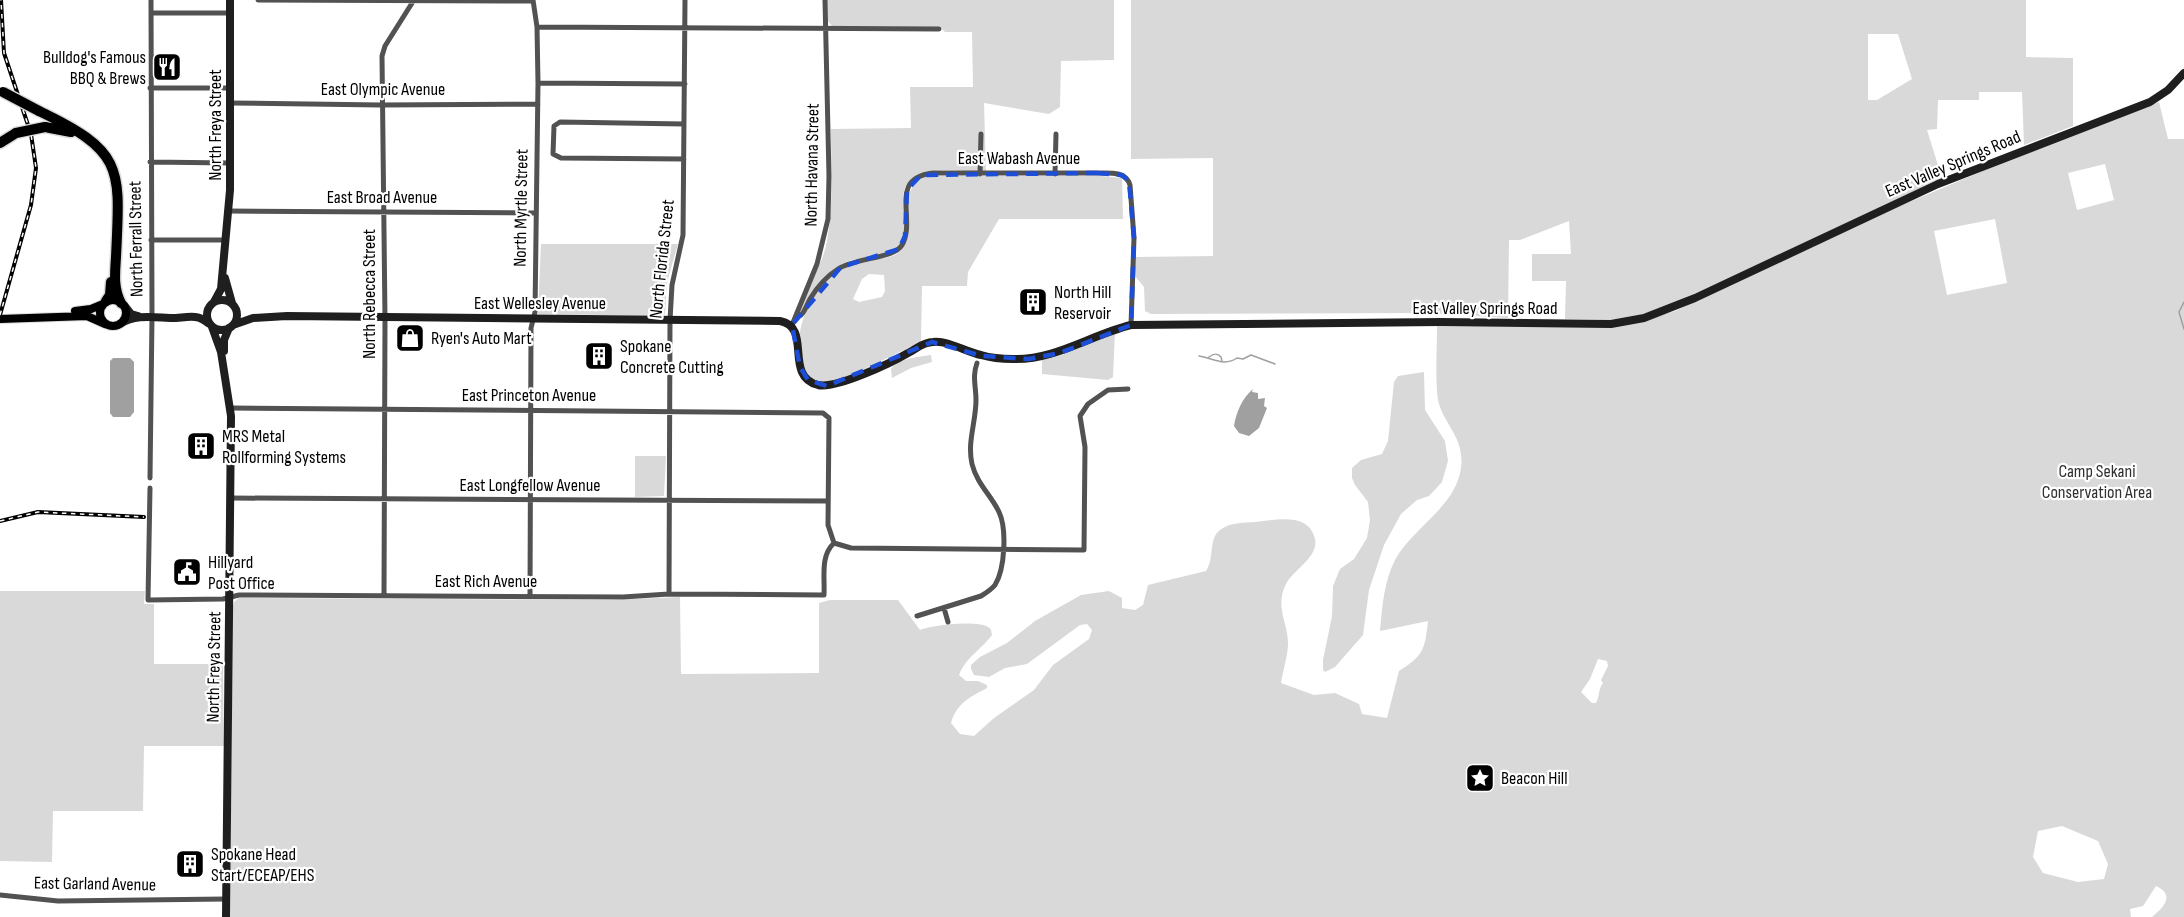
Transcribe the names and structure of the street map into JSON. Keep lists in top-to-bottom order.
{
  "streets": {
    "street": [
      "East Olympic Avenue",
      "North Freya Street",
      "East Wabash Avenue",
      "East Valley Springs Road",
      "North Havana Street",
      "East Broad Avenue",
      "North Myrtle Street",
      "North Ferrall Street",
      "North Florida Street",
      "North Rebecca Street",
      "East Wellesley Avenue",
      "East Princeton Avenue",
      "East Longfellow Avenue",
      "East Rich Avenue",
      "East Garland Avenue"
    ]
  },
  "crossings": [
    ["East Olympic Avenue", "North Freya Street"],
    ["East Olympic Avenue", "North Myrtle Street"],
    ["East Olympic Avenue", "North Rebecca Street"],
    ["North Freya Street", "East Broad Avenue"],
    ["North Freya Street", "East Wellesley Avenue"],
    ["North Freya Street", "East Princeton Avenue"],
    ["North Freya Street", "East Longfellow Avenue"],
    ["North Freya Street", "East Rich Avenue"],
    ["North Freya Street", "East Garland Avenue"],
    ["East Wabash Avenue", "East Valley Springs Road"],
    ["East Wabash Avenue", "North Havana Street"],
    ["East Valley Springs Road", "North Havana Street"],
    ["East Valley Springs Road", "East Wellesley Avenue"],
    ["North Havana Street", "East Wellesley Avenue"],
    ["East Broad Avenue", "North Myrtle Street"],
    ["East Broad Avenue", "North Rebecca Street"],
    ["North Myrtle Street", "East Wellesley Avenue"],
    ["North Myrtle Street", "East Princeton Avenue"],
    ["North Myrtle Street", "East Longfellow Avenue"],
    ["North Myrtle Street", "East Rich Avenue"],
    ["North Florida Street", "East Wellesley Avenue"],
    ["North Florida Street", "East Princeton Avenue"],
    ["North Florida Street", "East Longfellow Avenue"],
    ["North Florida Street", "East Rich Avenue"],
    ["North Rebecca Street", "East Wellesley Avenue"],
    ["North Rebecca Street", "East Princeton Avenue"],
    ["North Rebecca Street", "East Longfellow Avenue"],
    ["North Rebecca Street", "East Rich Avenue"],
    ["East Princeton Avenue", "East Longfellow Avenue"]
  ],
  "parks": ["Camp Sekani Conservation Area"],
  "places": {
    "restaurant": ["Bulldog's Famous BBQ & Brews"],
    "building": [
      "North Hill Reservoir",
      "Spokane Concrete Cutting",
      "MRS Metal Rollforming Systems",
      "Spokane Head Start/ECEAP/EHS"
    ],
    "shop": ["Ryen's Auto Mart"],
    "public building": ["Hillyard Post Office"],
    "place": ["Beacon Hill"]
  }
}
